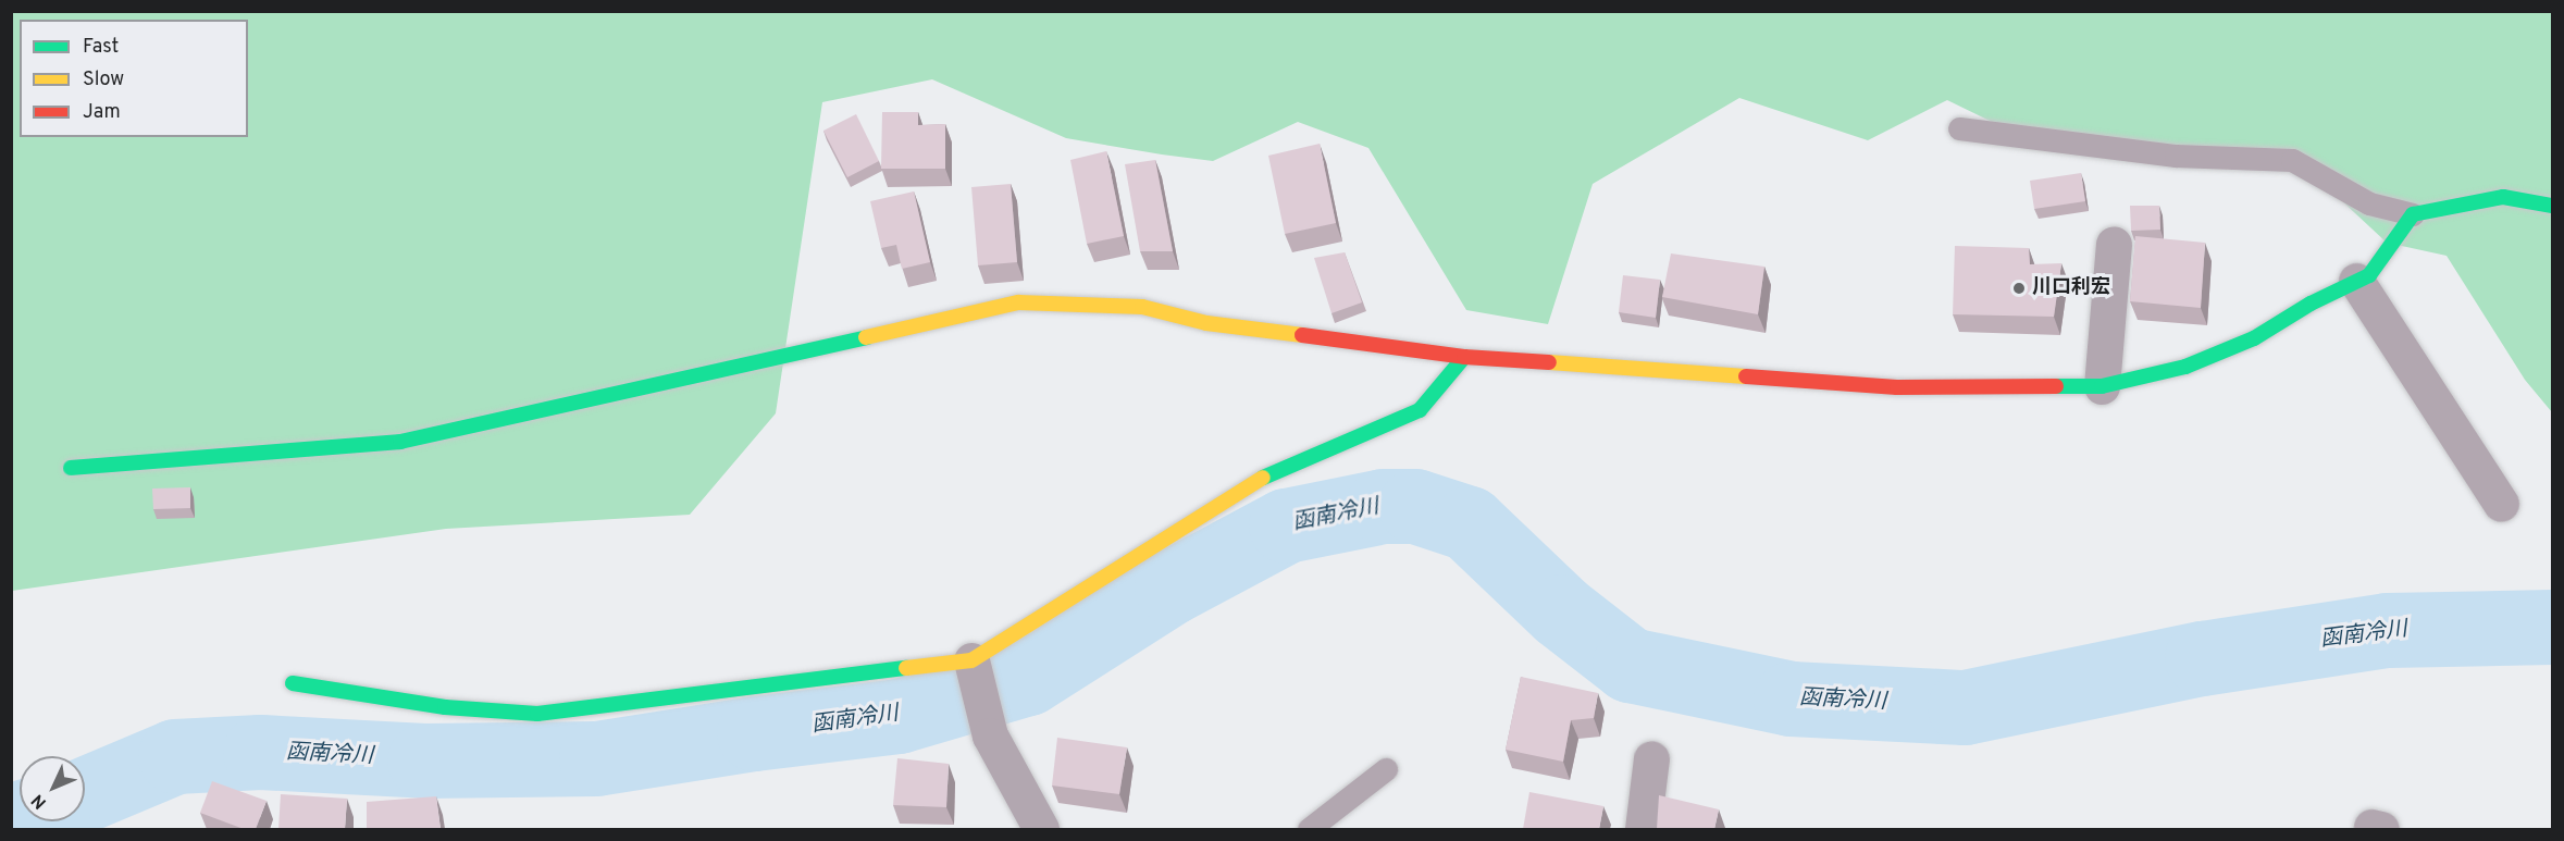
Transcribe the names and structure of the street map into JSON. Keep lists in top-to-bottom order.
{
  "water": ["函南冷川"],
  "places": ["川口利宏"],
  "legend": ["Fast", "Slow", "Jam"],
  "north": "bottom left"
}
